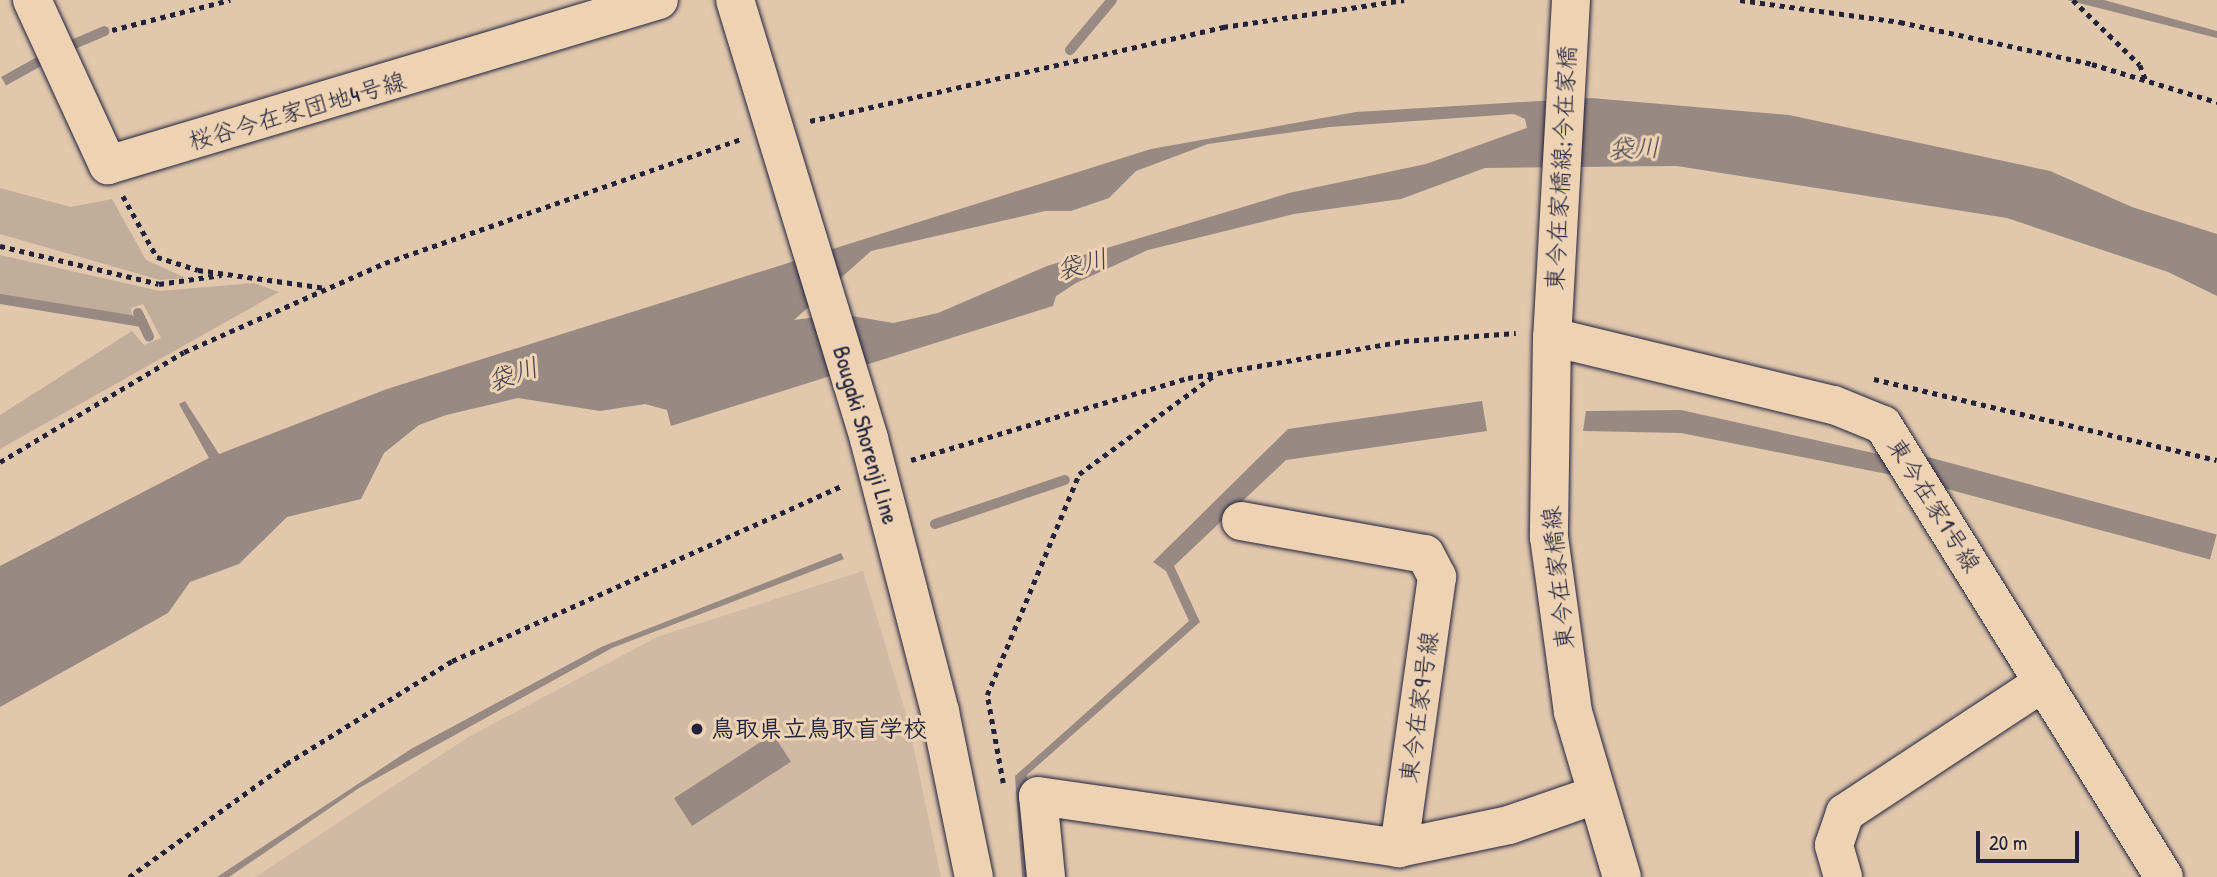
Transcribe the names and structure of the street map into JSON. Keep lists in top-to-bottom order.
{
  "streets": {
    "street": [
      "桜谷今在家団地4号線",
      "東今在家橋線;今在家橋",
      "Bougaki Shorenji Line",
      "東今在家1号線",
      "東今在家橋線",
      "東今在家9号線"
    ]
  },
  "crossings": [
    ["東今在家橋線;今在家橋", "東今在家1号線"],
    ["東今在家橋線;今在家橋", "東今在家橋線"],
    ["東今在家1号線", "東今在家橋線"]
  ],
  "water": ["袋川"],
  "places": ["鳥取県立鳥取盲学校"],
  "scale_bar": "20 m"
}
